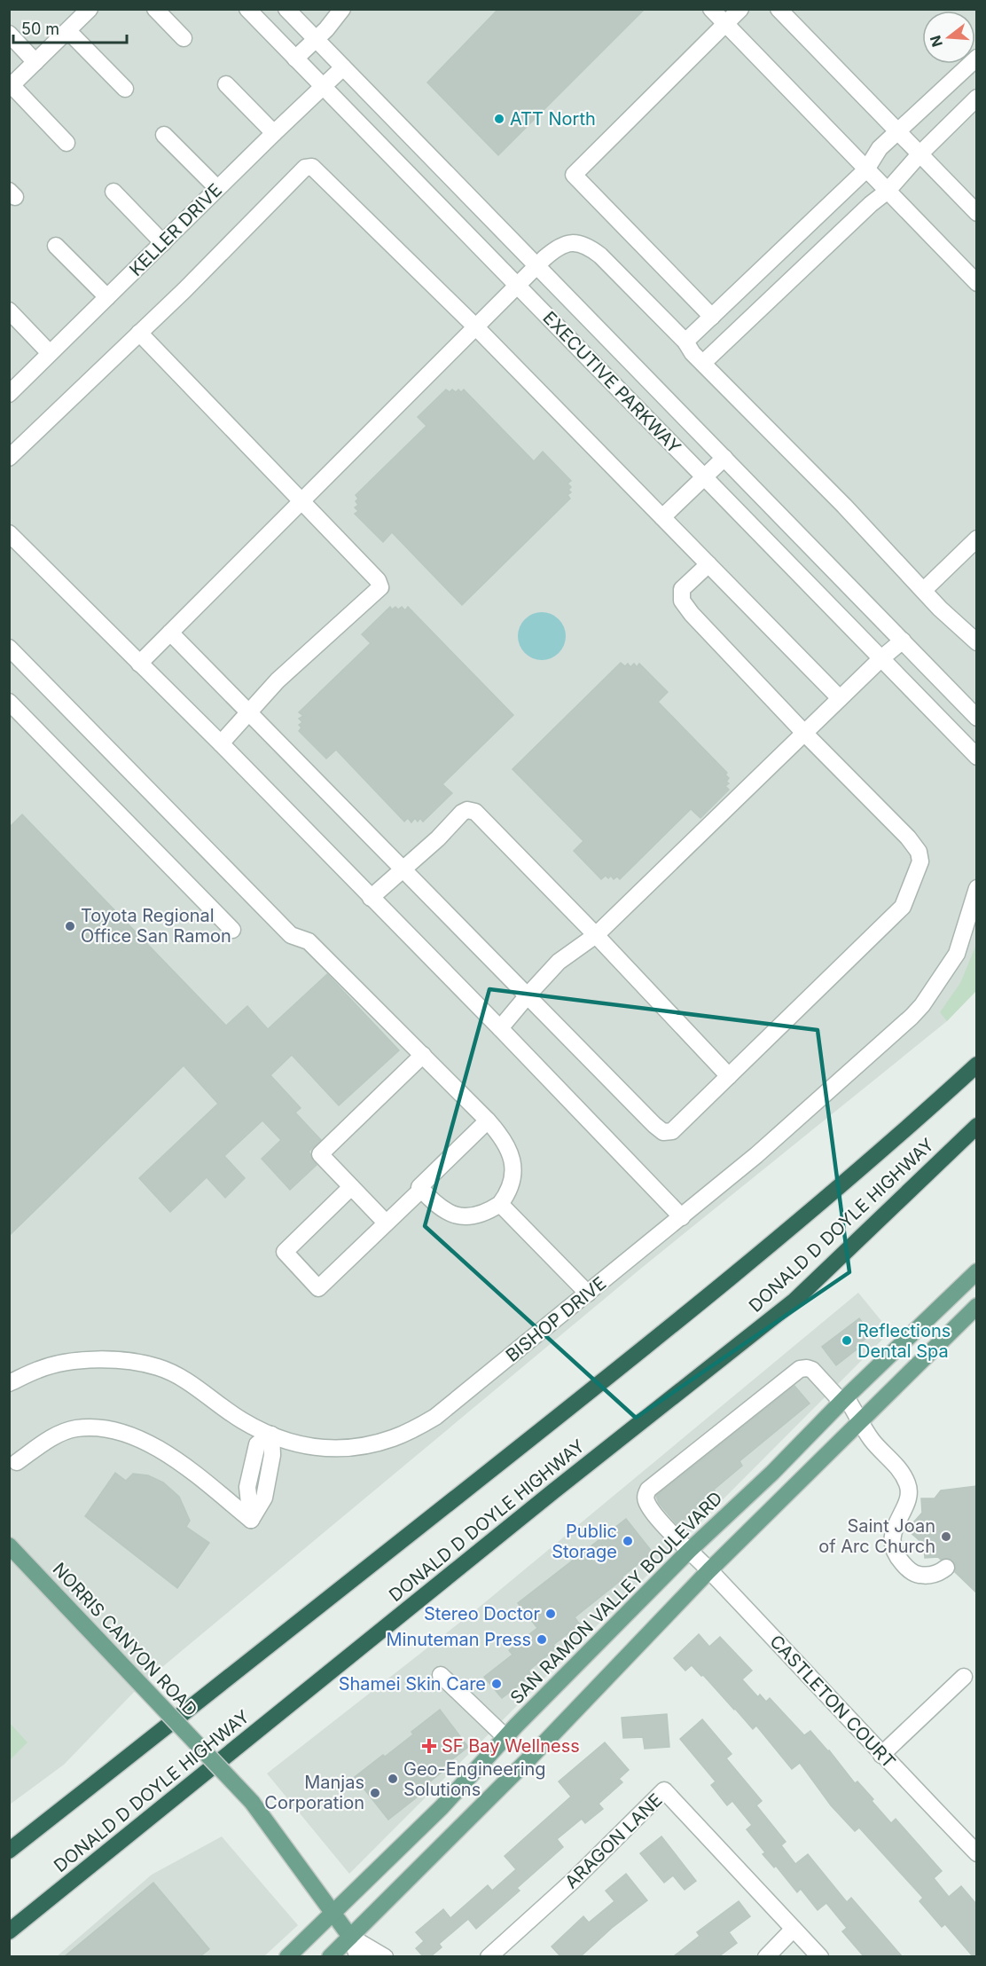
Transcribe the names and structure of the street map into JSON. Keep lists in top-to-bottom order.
{
  "streets": {
    "highway": ["DONALD D DOYLE HIGHWAY"],
    "main road": ["SAN RAMON VALLEY BOULEVARD", "NORRIS CANYON ROAD"],
    "street": [
      "KELLER DRIVE",
      "EXECUTIVE PARKWAY",
      "BISHOP DRIVE",
      "CASTLETON COURT",
      "ARAGON LANE"
    ]
  },
  "crossings": [
    ["KELLER DRIVE", "EXECUTIVE PARKWAY"],
    ["SAN RAMON VALLEY BOULEVARD", "NORRIS CANYON ROAD"],
    ["SAN RAMON VALLEY BOULEVARD", "CASTLETON COURT"]
  ],
  "places": {
    "other": [
      "ATT North",
      "Toyota Regional Office San Ramon",
      "Reflections Dental Spa",
      "Saint Joan of Arc Church",
      "Public Storage",
      "Stereo Doctor",
      "Minuteman Press",
      "Shamei Skin Care",
      "Geo-Engineering Solutions",
      "Manjas Corporation"
    ],
    "health": ["SF Bay Wellness"]
  },
  "scale_bar": "50 m",
  "north": "left"
}
